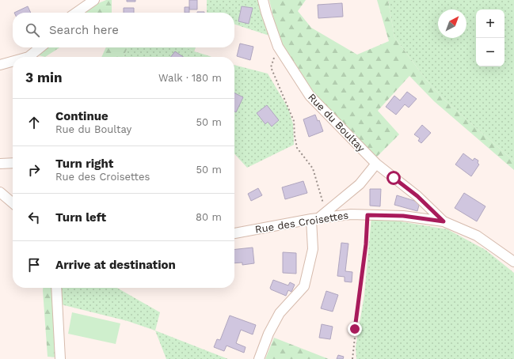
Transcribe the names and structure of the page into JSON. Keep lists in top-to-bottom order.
{
  "streets": {
    "street": ["Rue du Boultay", "Rue des Croisettes"]
  },
  "crossings": [
    ["Rue du Boultay", "Rue des Croisettes"]
  ],
  "north": "top right",
  "page": {
    "map_buttons": ["+", "−"],
    "search": "Search here",
    "heading": ["3 min", "Walk · 180 m"],
    "list": [
      ["Continue", "Rue du Boultay", "50 m"],
      ["Turn right", "Rue des Croisettes", "50 m"],
      ["Turn left", "80 m"],
      "Arrive at destination"
    ]
  }
}
